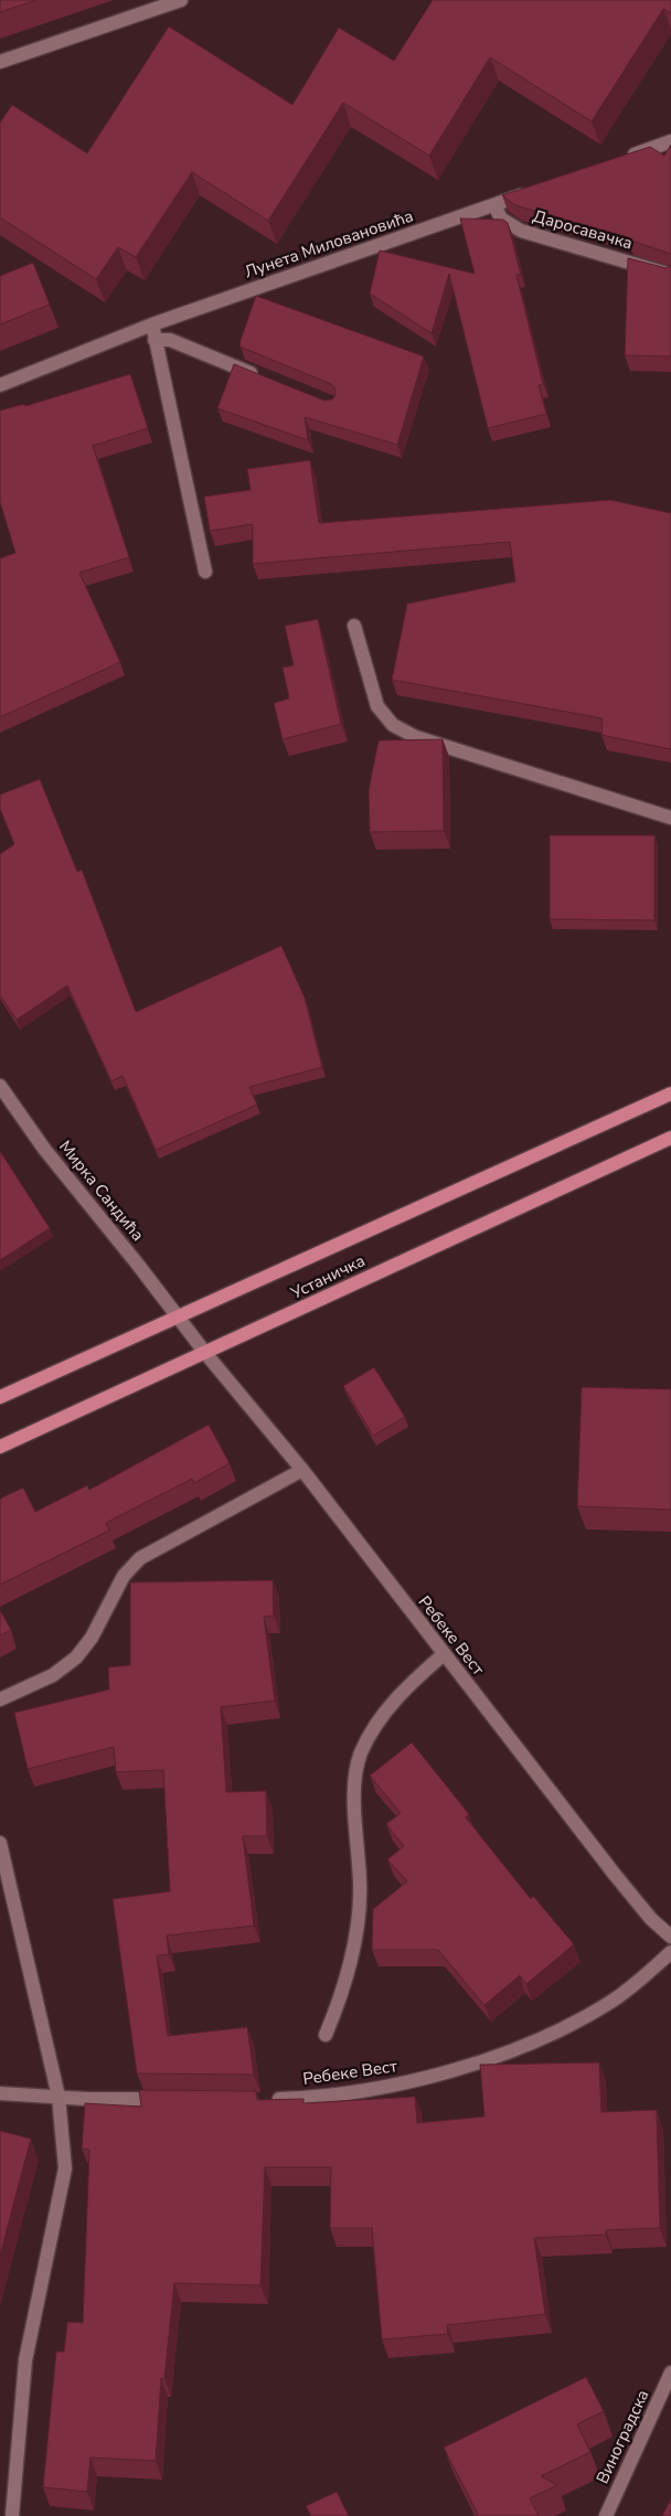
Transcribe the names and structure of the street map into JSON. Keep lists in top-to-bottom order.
{
  "streets": {
    "main road": ["Устаничка"],
    "street": [
      "Даросавачка",
      "Лунета Миловановића",
      "Мирка Сандића",
      "Ребеке Вест",
      "Виноградска"
    ]
  },
  "crossings": [
    ["Даросавачка", "Лунета Миловановића"],
    ["Мирка Сандића", "Устаничка"],
    ["Мирка Сандића", "Ребеке Вест"],
    ["Устаничка", "Ребеке Вест"]
  ]
}
